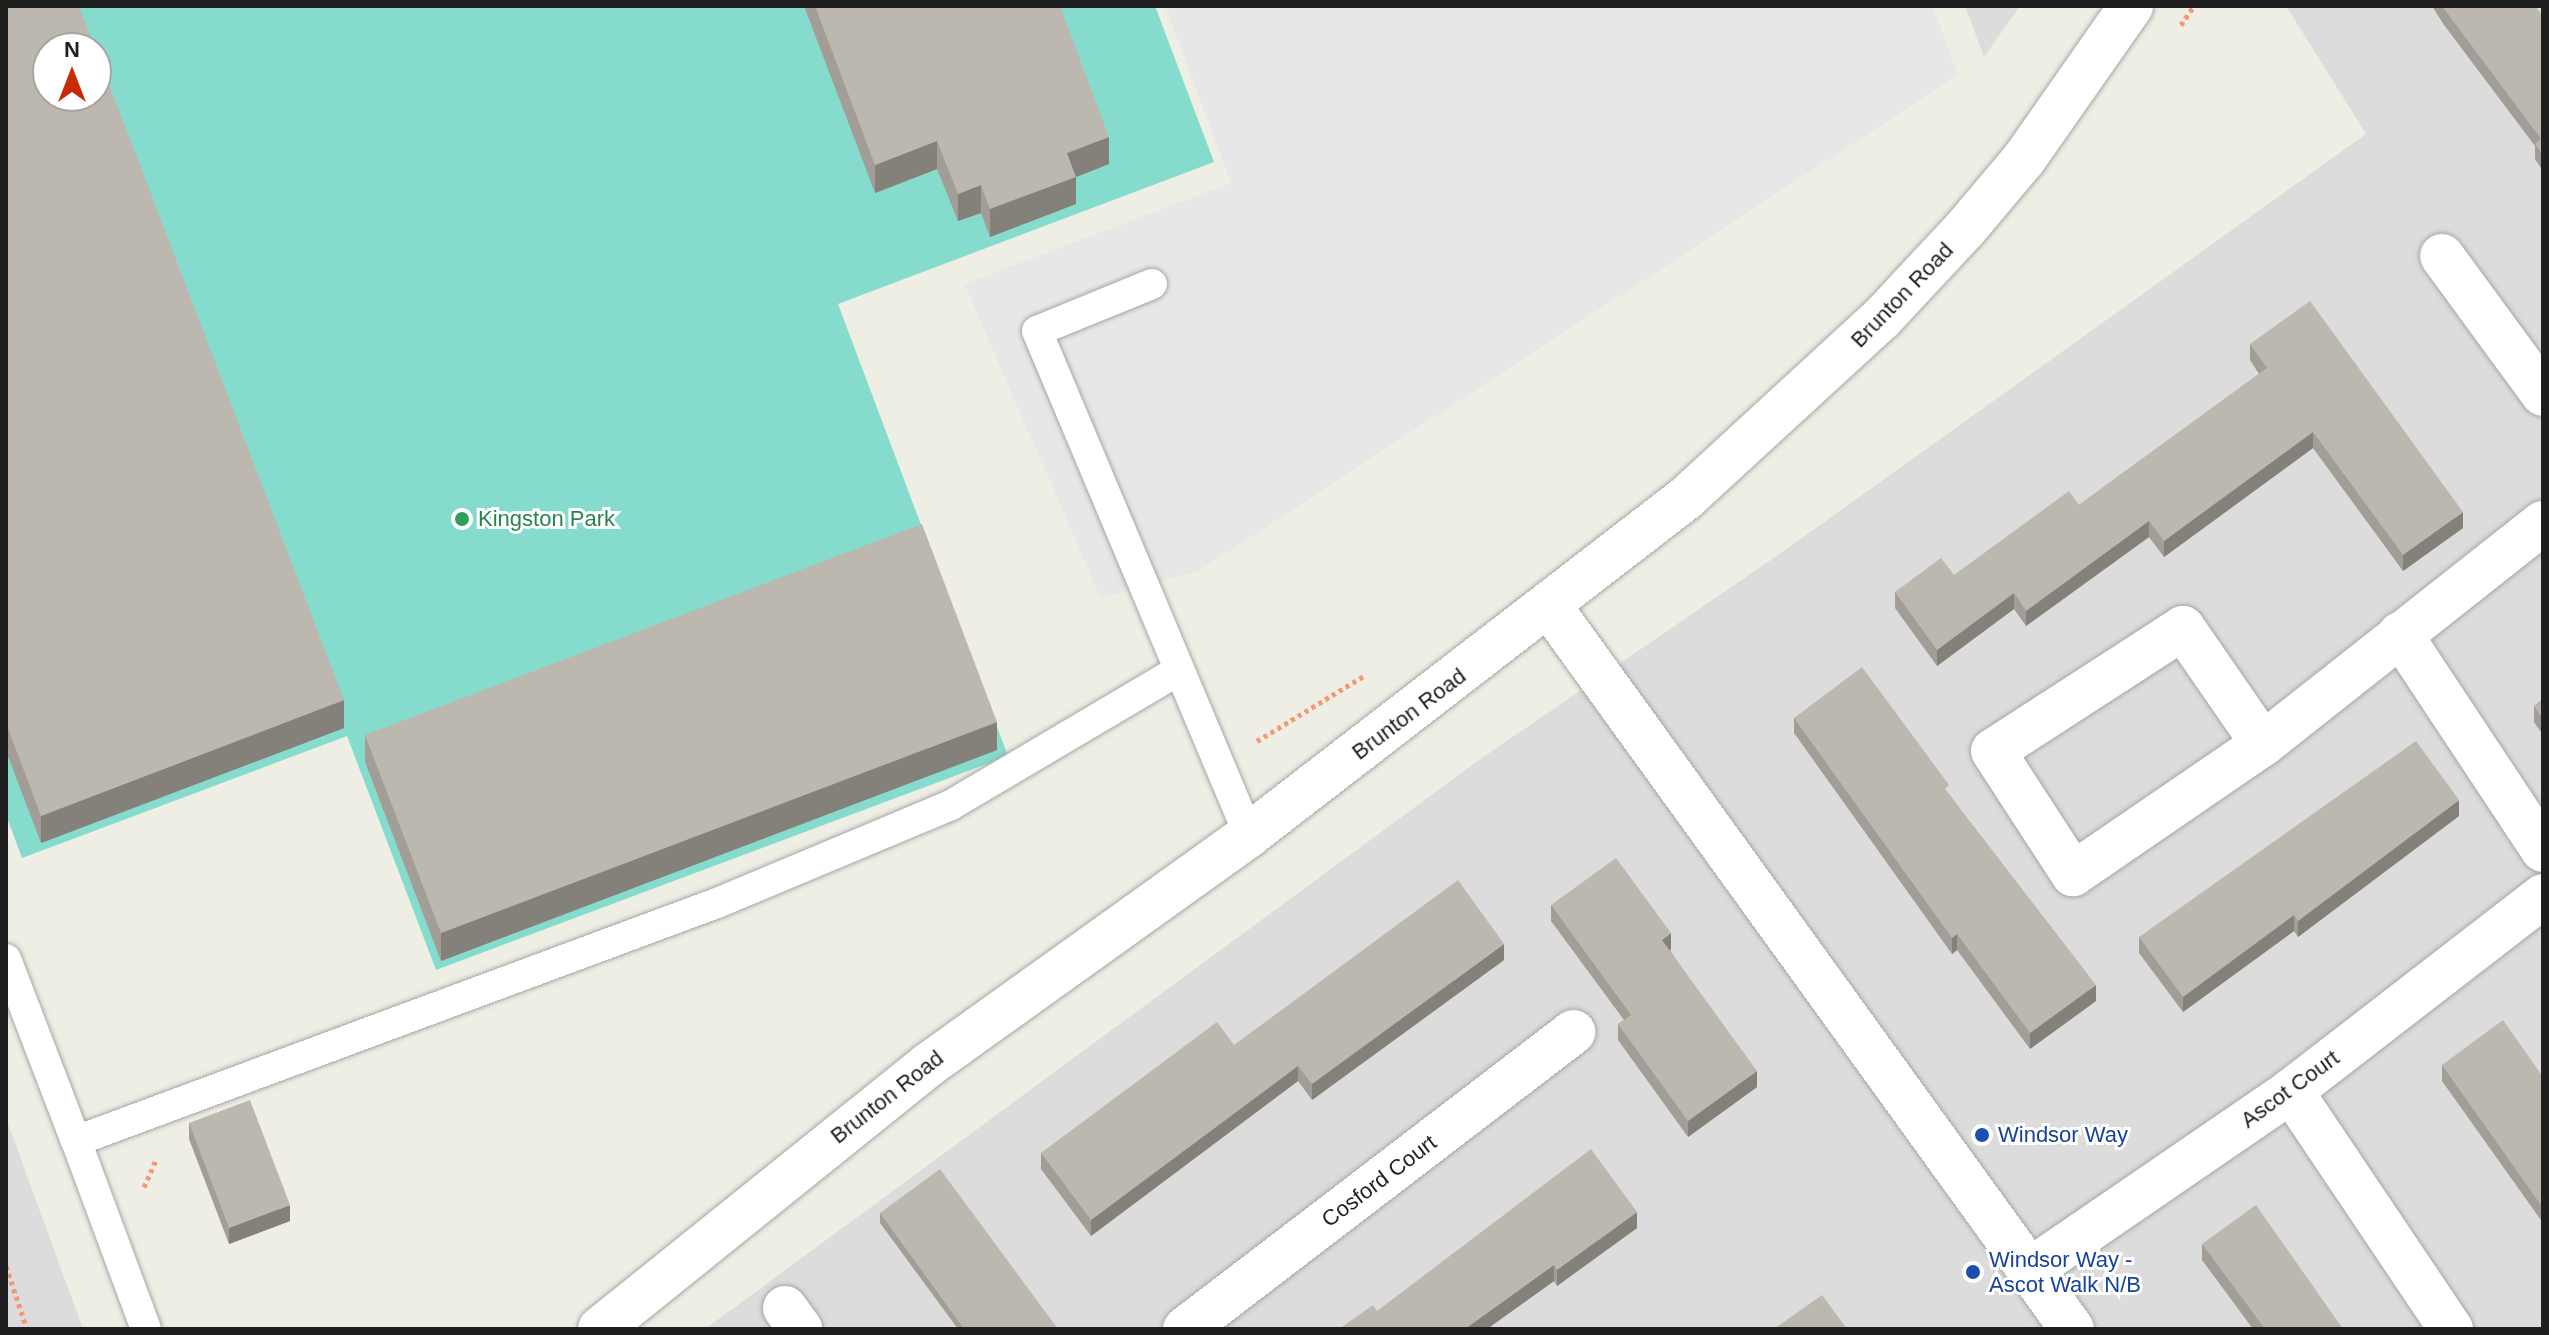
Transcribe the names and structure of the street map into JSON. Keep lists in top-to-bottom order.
{
  "streets": {
    "street": ["Brunton Road", "Ascot Court", "Cosford Court"]
  },
  "places": ["Kingston Park", "Windsor Way", "Windsor Way - Ascot Walk N/B"],
  "north": "top"
}
